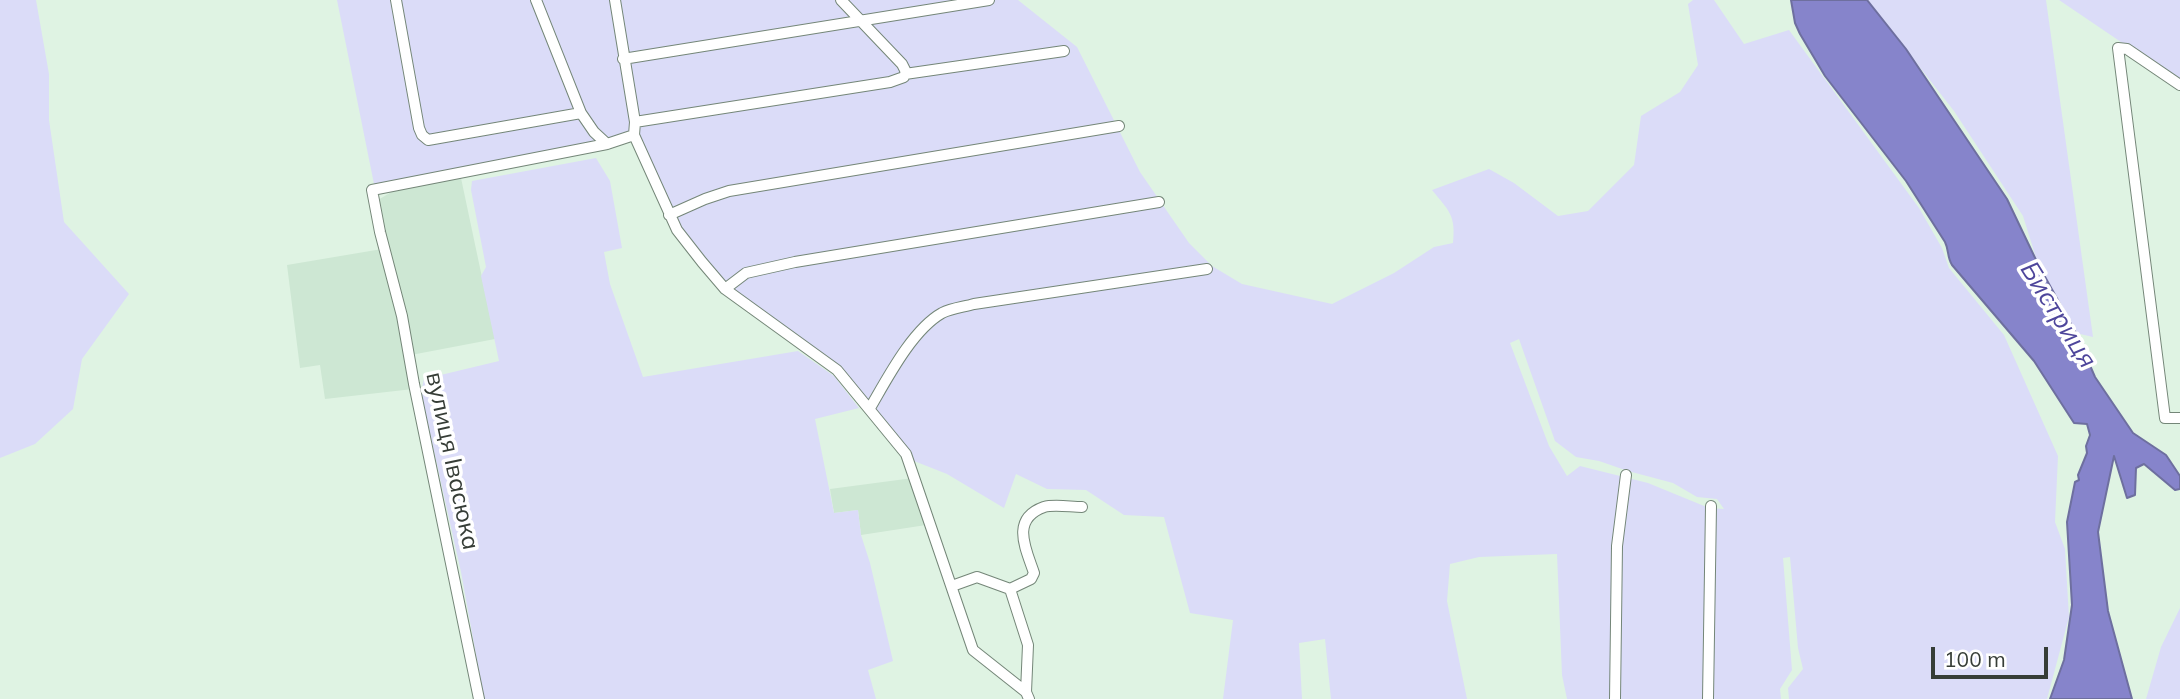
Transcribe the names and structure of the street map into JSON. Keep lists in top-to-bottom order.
{
  "streets": {
    "street": ["вулиця Івасюка"]
  },
  "water": ["Бистриця"],
  "scale_bar": "100 m"
}
